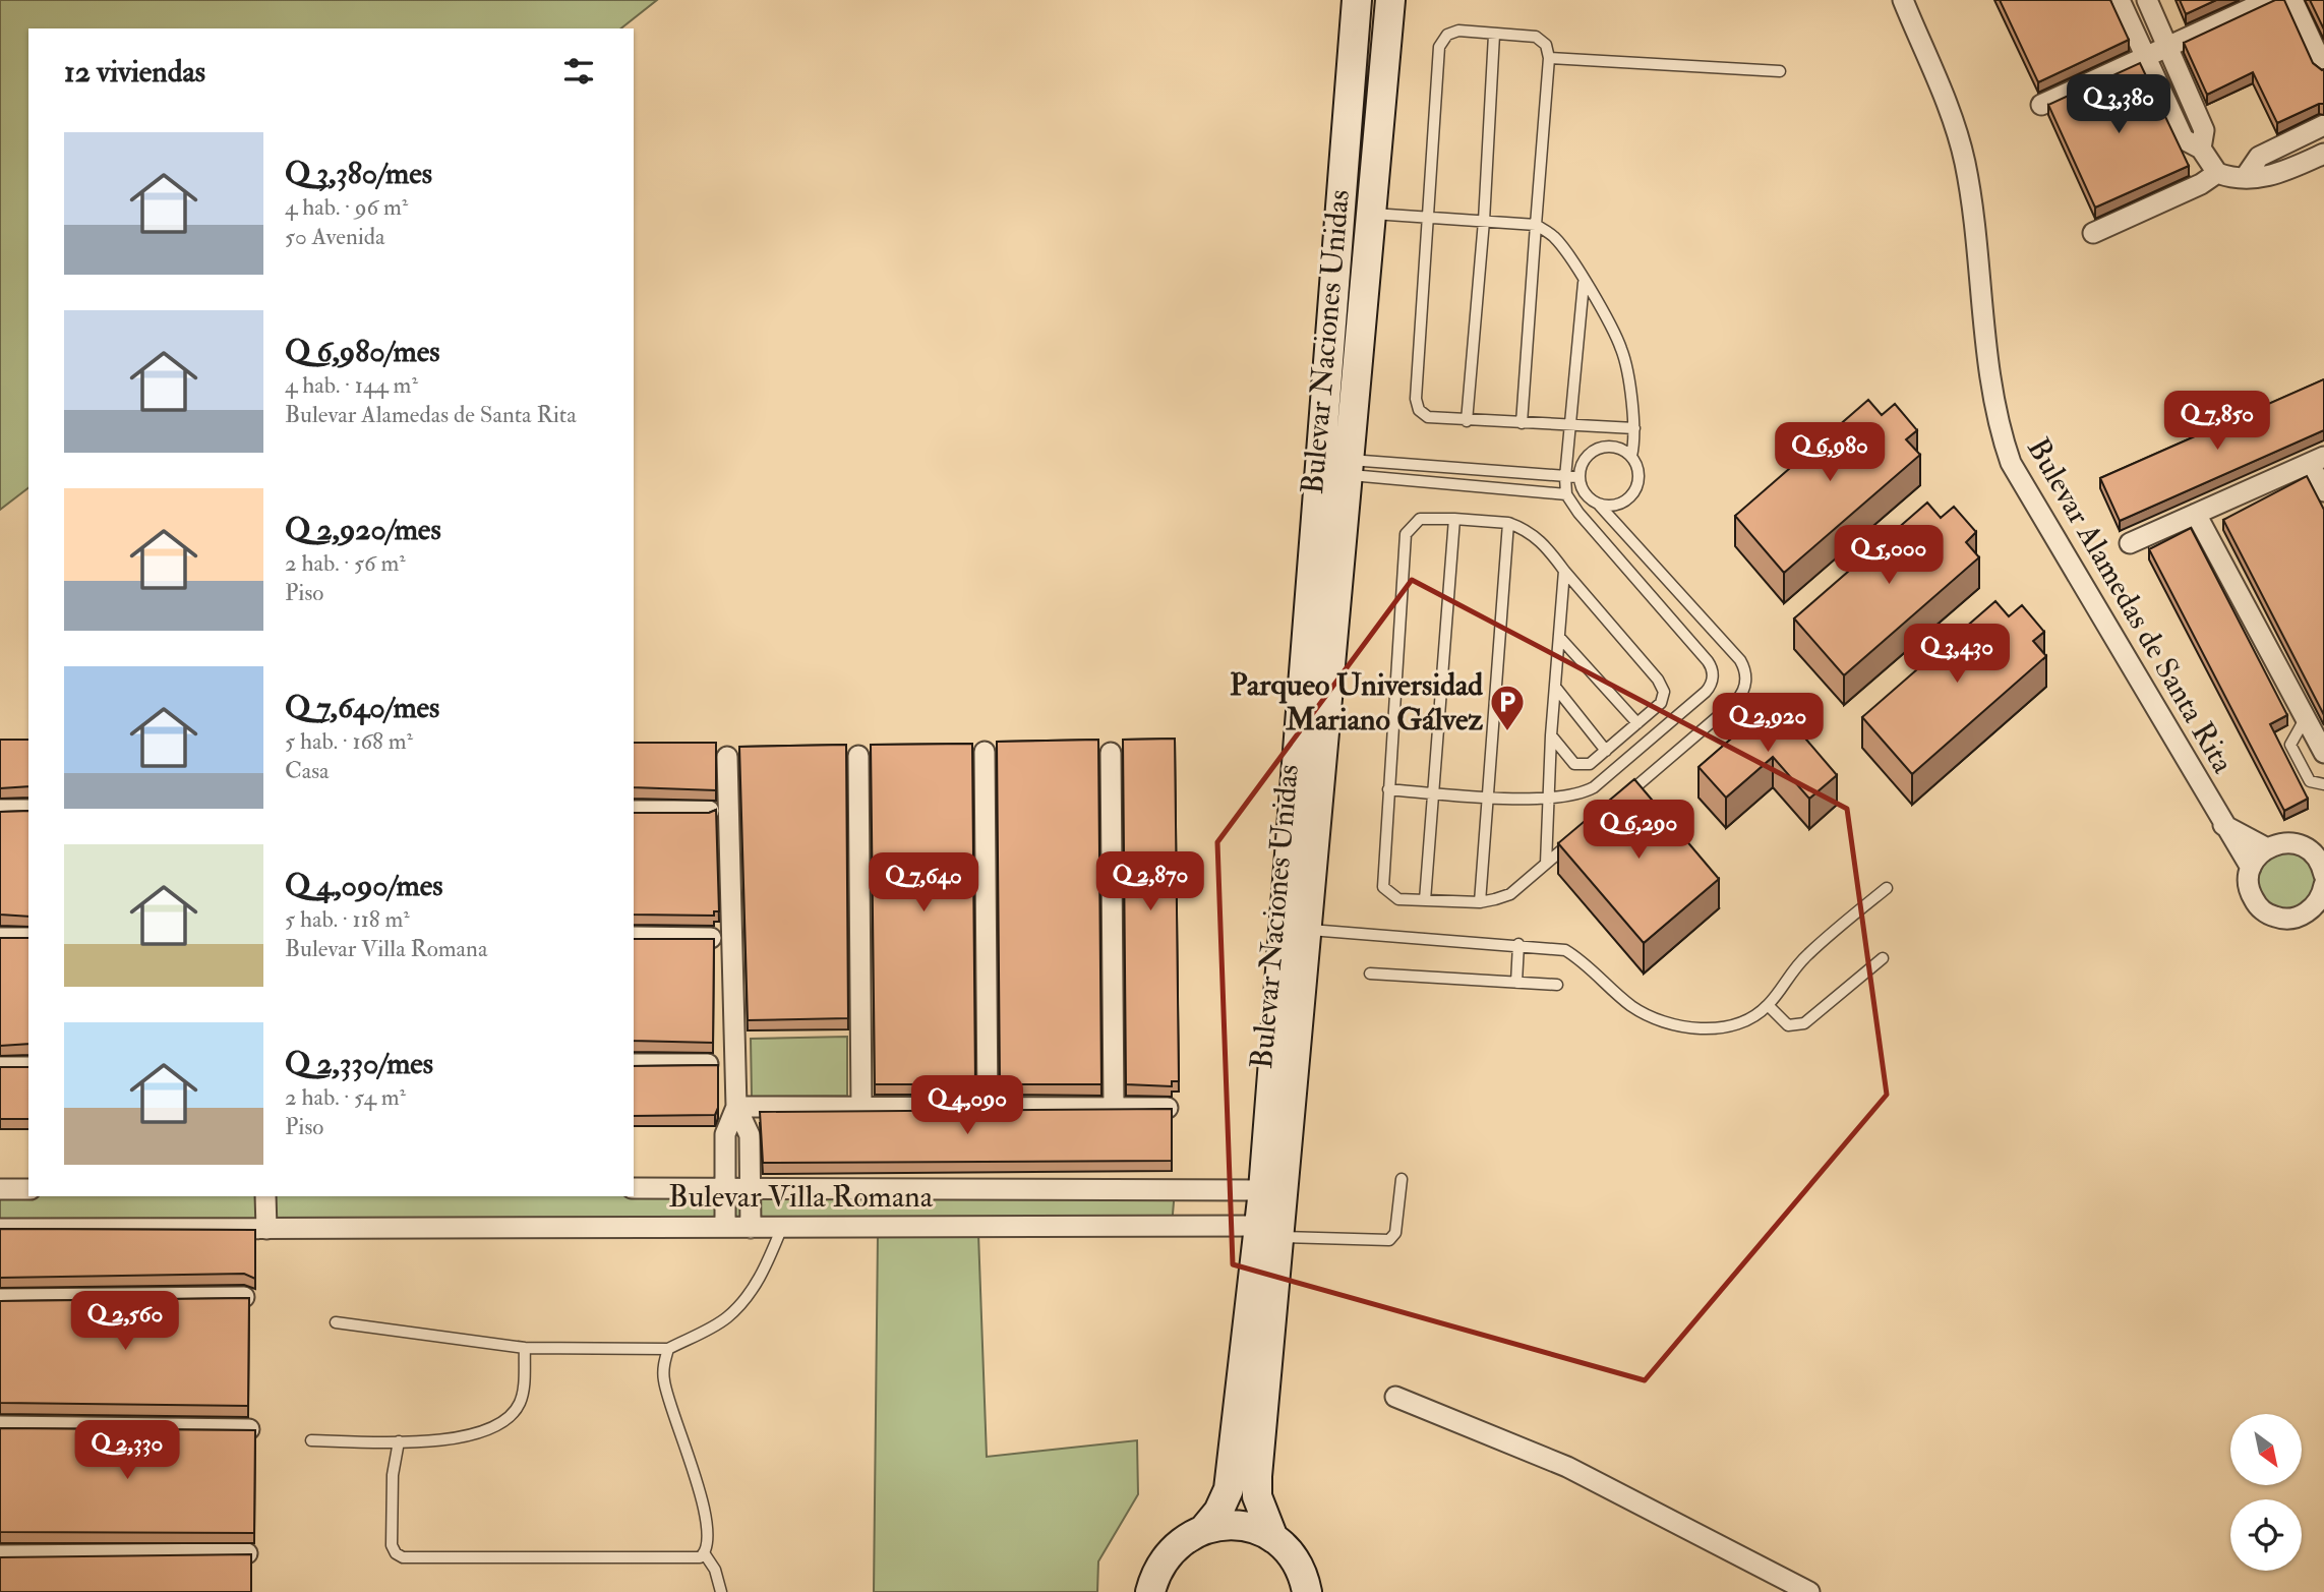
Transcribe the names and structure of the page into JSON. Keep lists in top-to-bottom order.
{
  "streets": {
    "main road": ["Bulevar Naciones Unidas"],
    "street": ["Bulevar Alamedas de Santa Rita", "Bulevar Villa Romana"]
  },
  "crossings": [
    ["Bulevar Naciones Unidas", "Bulevar Villa Romana"]
  ],
  "places": {
    "parking": ["Parqueo Universidad Mariano Gálvez"]
  },
  "north": "bottom right",
  "page": {
    "heading": "12 viviendas",
    "price": [
      "Q 3,380",
      "Q 7,850",
      "Q 6,980",
      "Q 5,000",
      "Q 3,430",
      "Q 2,920",
      "Q 6,290",
      "Q 2,870",
      "Q 7,640",
      "Q 4,090",
      "Q 2,560",
      "Q 2,330"
    ],
    "list": [
      {
        "name": "Q 3,380/mes",
        "note": "4 hab. · 96 m² · 50 Avenida"
      },
      {
        "name": "Q 6,980/mes",
        "note": "4 hab. · 144 m² · Bulevar Alamedas de Santa Rita"
      },
      {
        "name": "Q 2,920/mes",
        "note": "2 hab. · 56 m² · Piso"
      },
      {
        "name": "Q 7,640/mes",
        "note": "5 hab. · 168 m² · Casa"
      },
      {
        "name": "Q 4,090/mes",
        "note": "5 hab. · 118 m² · Bulevar Villa Romana"
      },
      {
        "name": "Q 2,330/mes",
        "note": "2 hab. · 54 m² · Piso"
      }
    ]
  }
}
